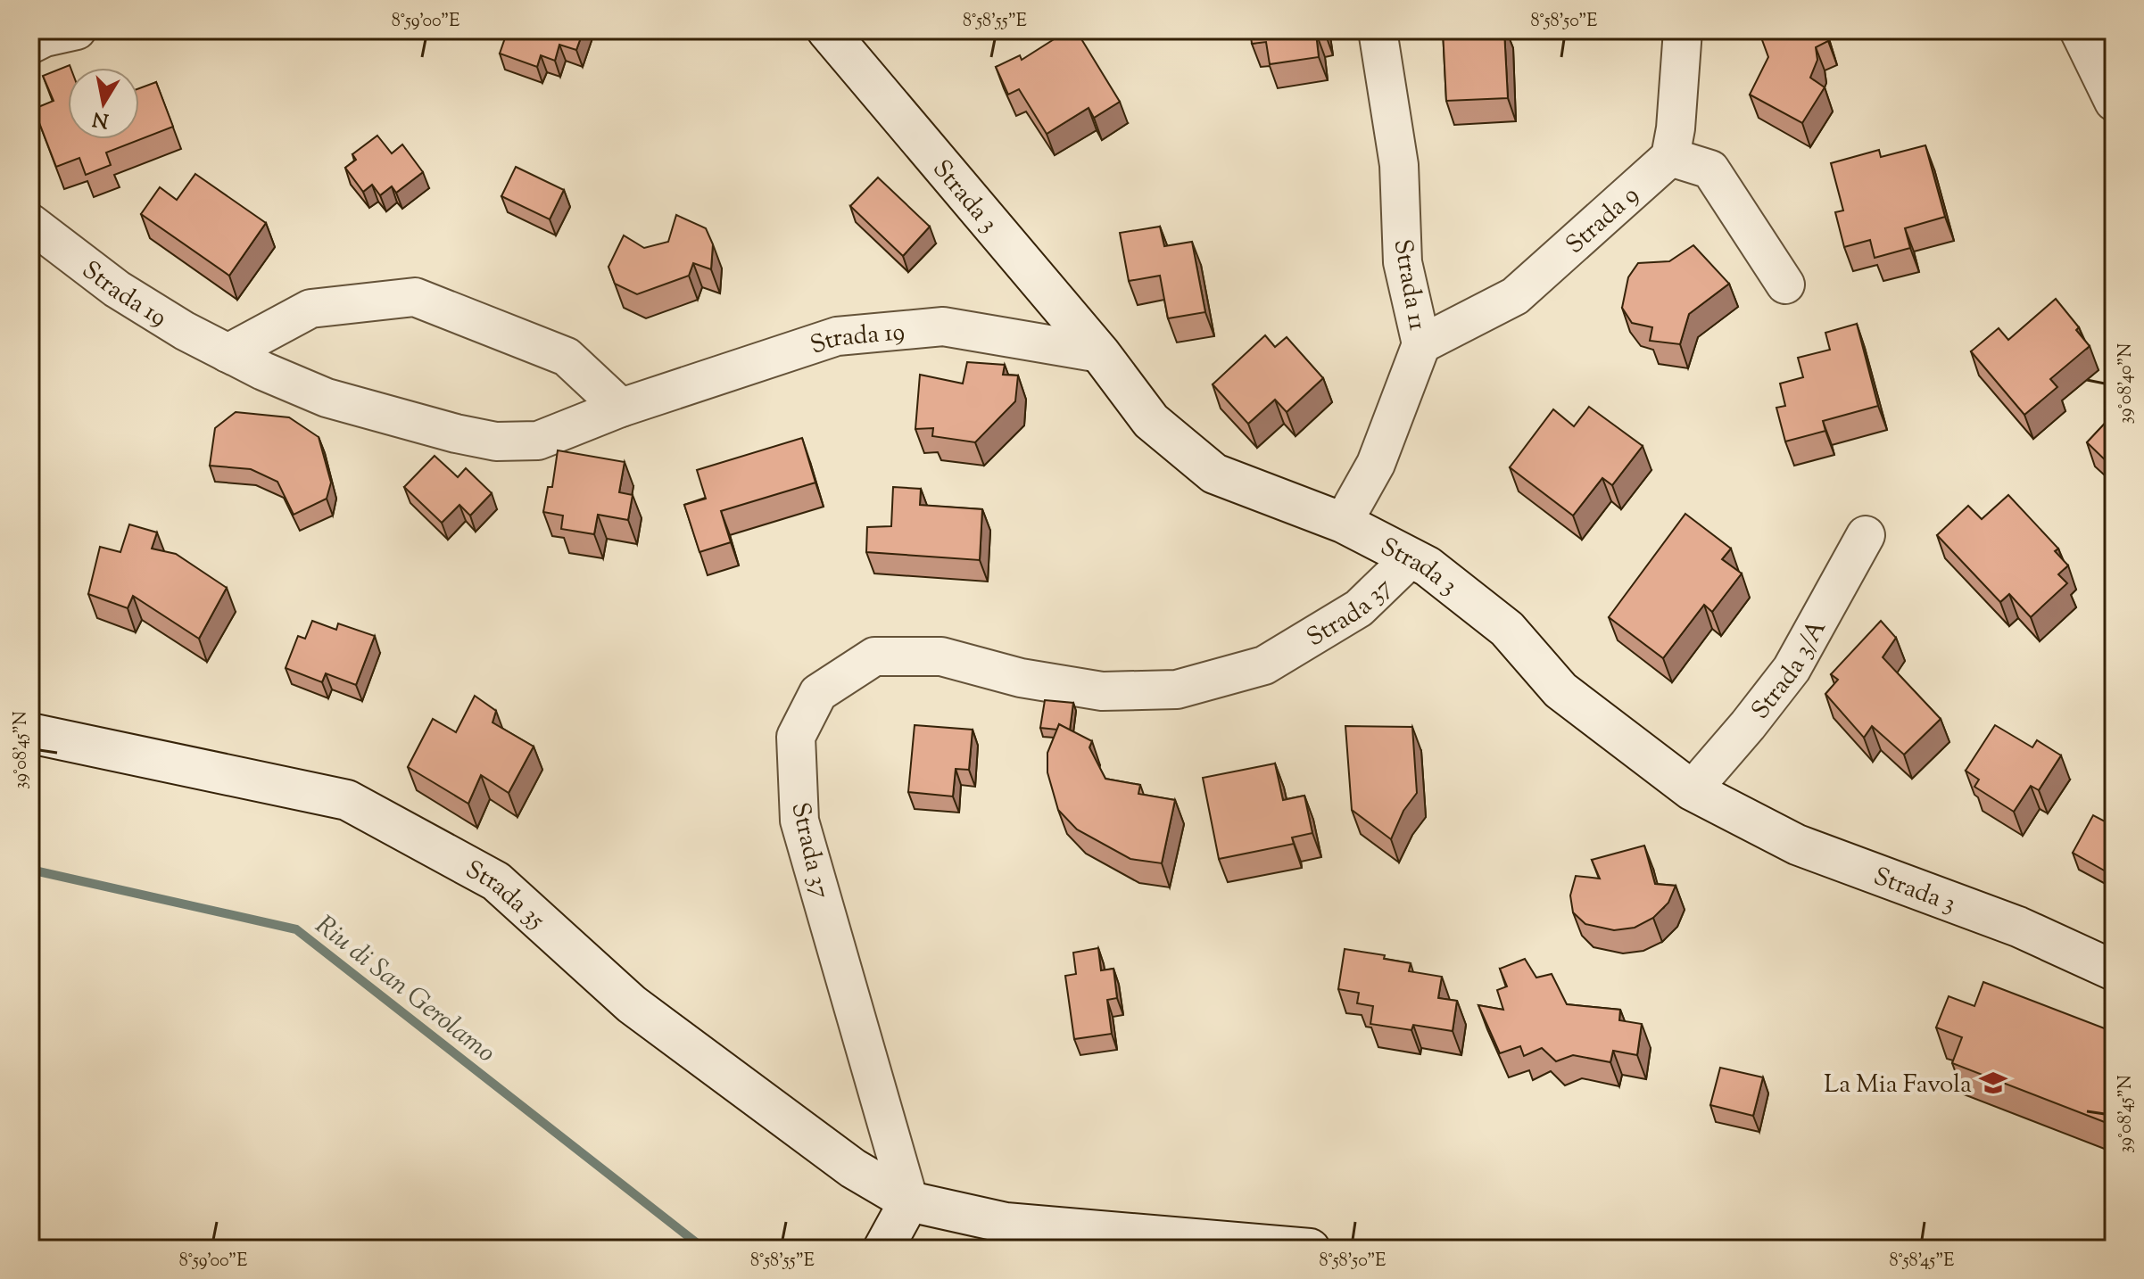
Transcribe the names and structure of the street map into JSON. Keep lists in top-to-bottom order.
{
  "streets": {
    "street": [
      "Strada 3",
      "Strada 9",
      "Strada 11",
      "Strada 19",
      "Strada 37",
      "Strada 3/A",
      "Strada 35"
    ]
  },
  "crossings": [
    ["Strada 3", "Strada 11"],
    ["Strada 3", "Strada 19"],
    ["Strada 3", "Strada 37"],
    ["Strada 3", "Strada 3/A"],
    ["Strada 9", "Strada 11"],
    ["Strada 37", "Strada 35"]
  ],
  "water": ["Riu di San Gerolamo"],
  "places": {
    "school or university": ["La Mia Favola"]
  },
  "north": "bottom",
  "coordinates": [
    "8°59'00\"E",
    "8°58'55\"E",
    "8°58'50\"E",
    "39°08'40\"N",
    "39°08'45\"N",
    "8°58'45\"E"
  ]
}
